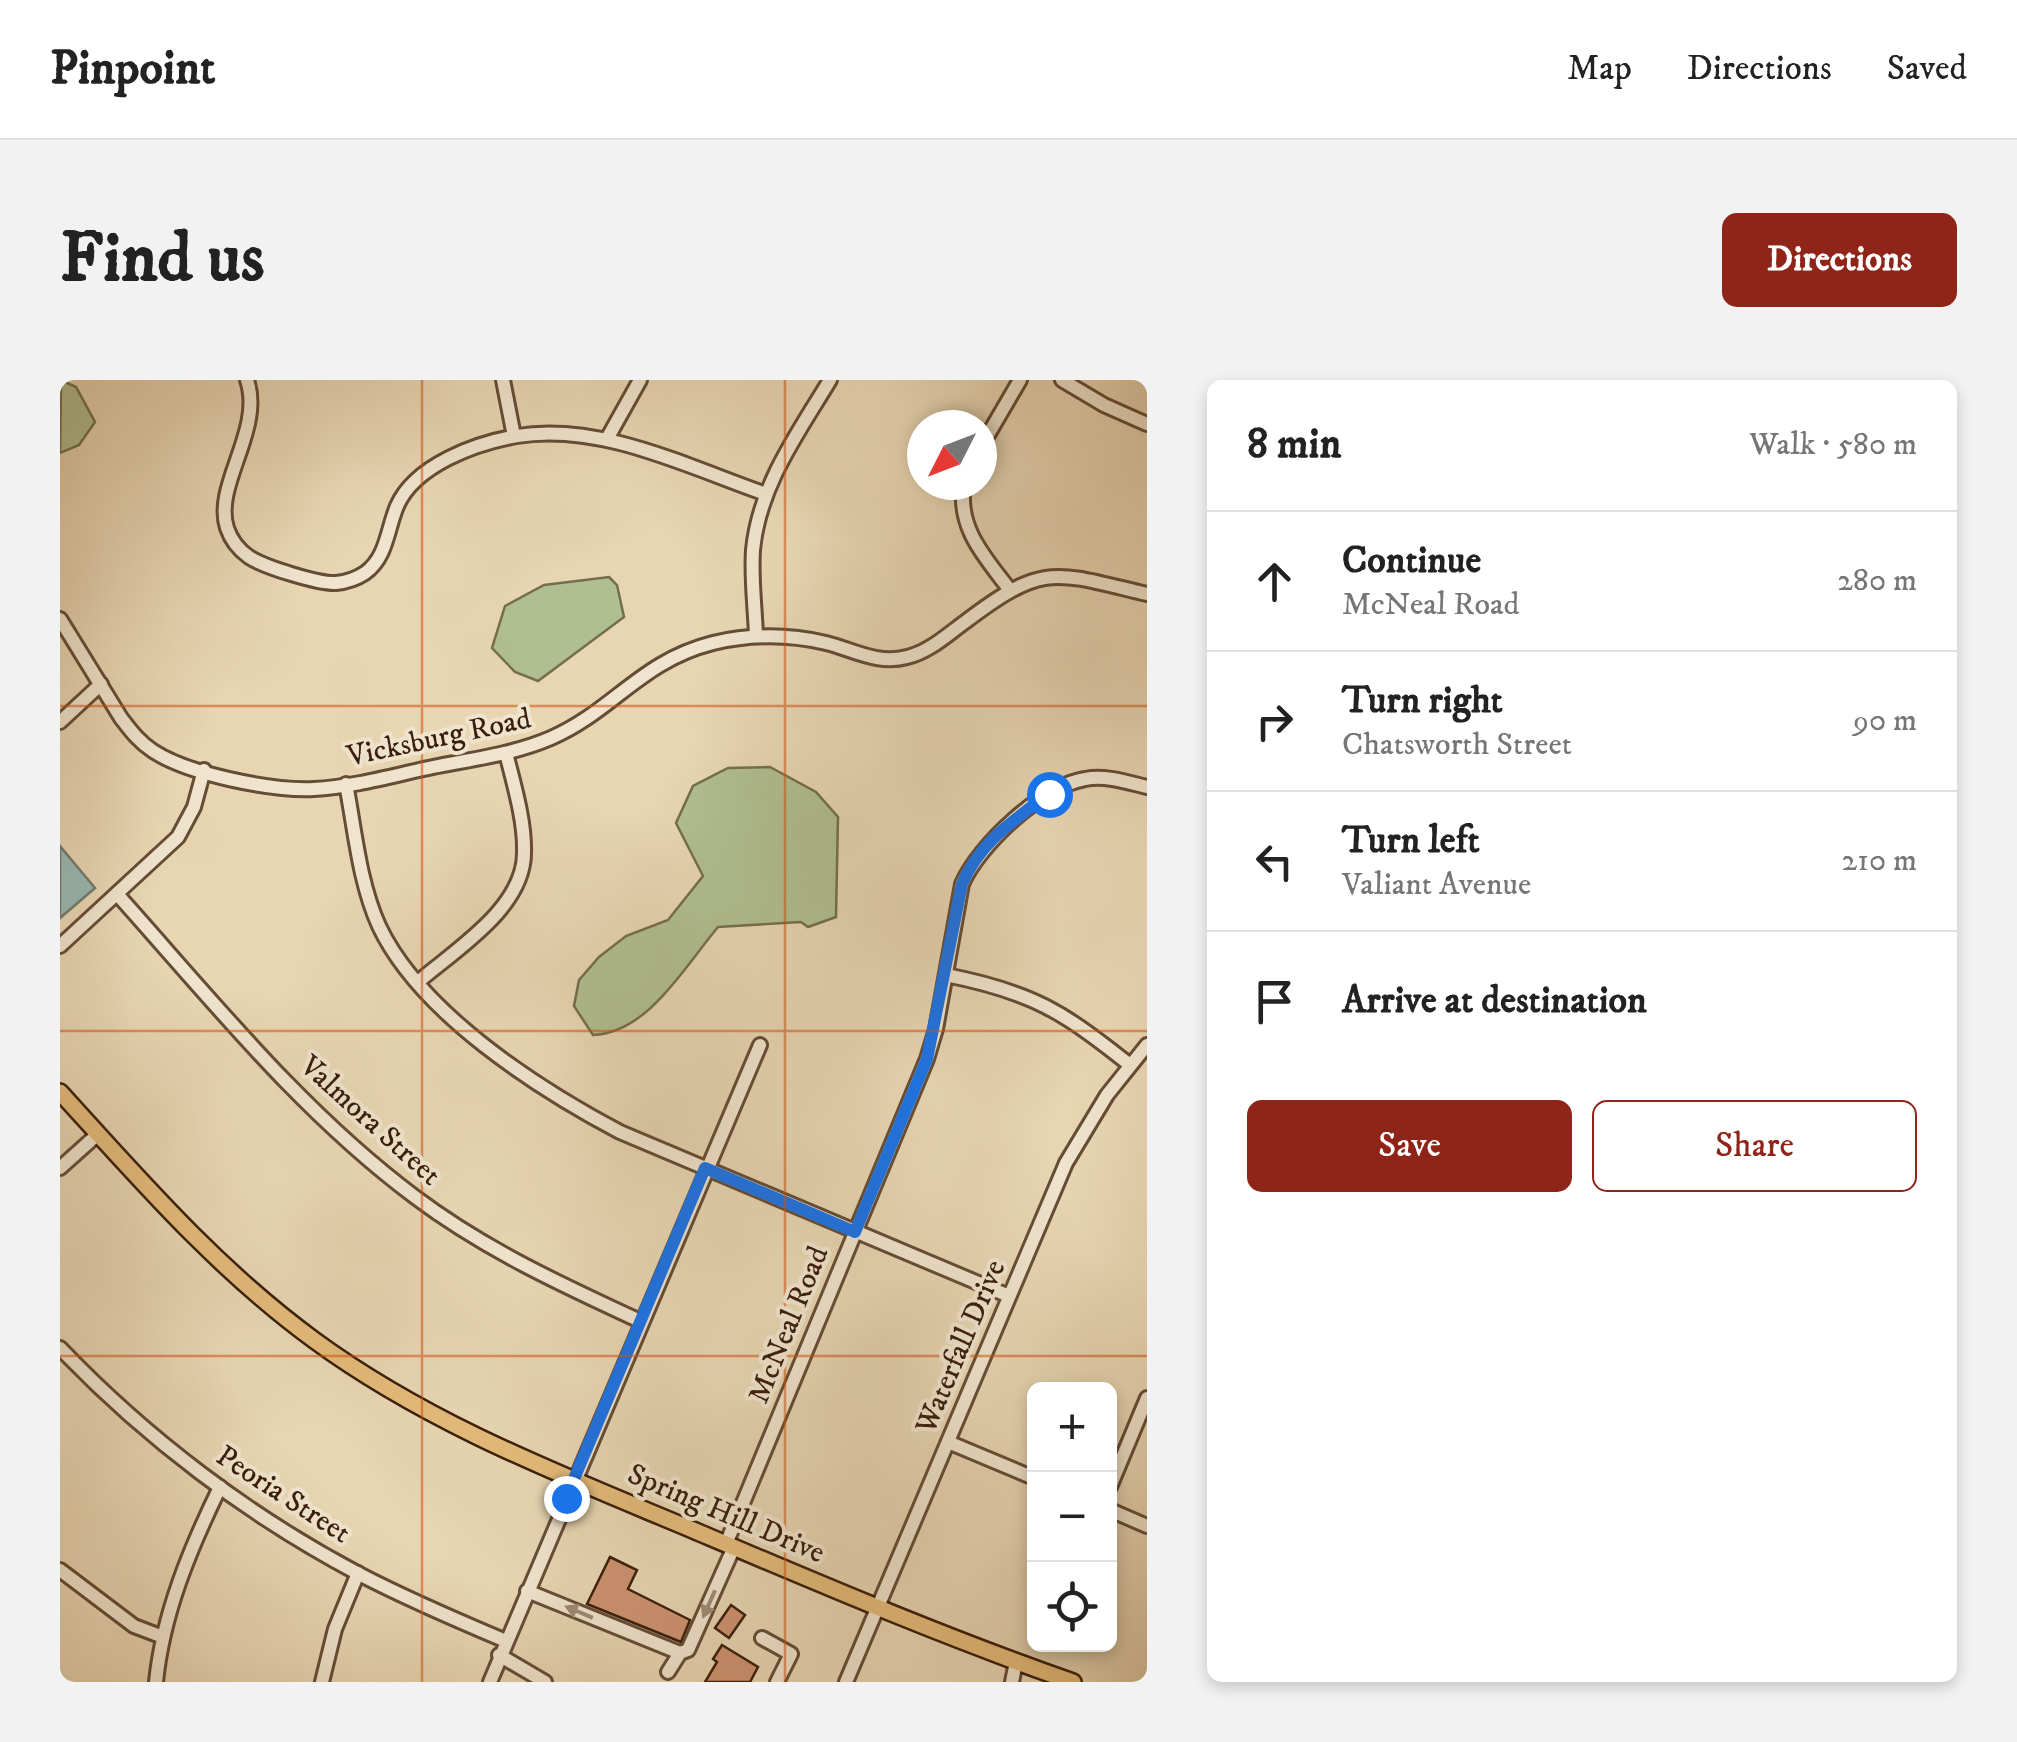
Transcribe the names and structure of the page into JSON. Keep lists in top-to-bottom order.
{
  "streets": {
    "main road": ["Spring Hill Drive"],
    "street": [
      "Vicksburg Road",
      "Valmora Street",
      "McNeal Road",
      "Waterfall Drive",
      "Peoria Street"
    ]
  },
  "crossings": [
    ["McNeal Road", "Spring Hill Drive"],
    ["Waterfall Drive", "Spring Hill Drive"]
  ],
  "north": "bottom left",
  "page": {
    "header": "Pinpoint",
    "nav": ["Map", "Directions", "Saved"],
    "buttons": [
      "Directions",
      ["Save", "Share"]
    ],
    "title": "Find us",
    "heading": ["8 min", "Walk · 580 m"],
    "list": [
      ["Continue", "McNeal Road", "280 m"],
      ["Turn right", "Chatsworth Street", "90 m"],
      ["Turn left", "Valiant Avenue", "210 m"],
      "Arrive at destination"
    ],
    "map_buttons": ["+", "−"]
  }
}
